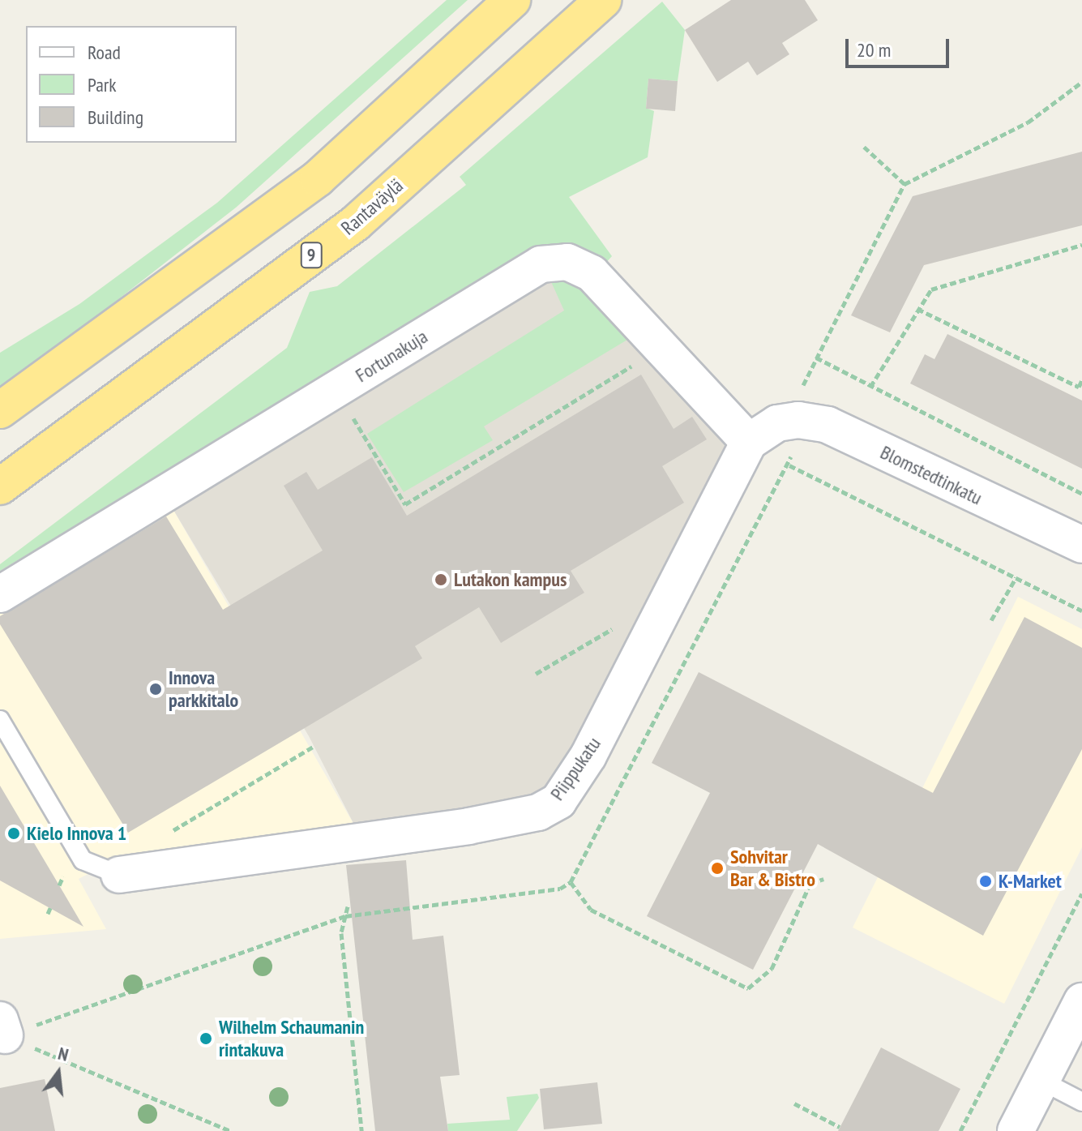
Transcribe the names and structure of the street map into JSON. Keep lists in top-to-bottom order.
{
  "streets": {
    "highway": ["Rantaväylä", "9"],
    "street": ["Fortunakuja", "Blomstedtinkatu", "Piippukatu"]
  },
  "crossings": [
    ["Fortunakuja", "Blomstedtinkatu"],
    ["Fortunakuja", "Piippukatu"],
    ["Blomstedtinkatu", "Piippukatu"]
  ],
  "places": [
    "Lutakon kampus",
    "Innova parkkitalo",
    "Kielo Innova 1",
    "Sohvitar Bar & Bistro",
    "K-Market",
    "Wilhelm Schaumanin rintakuva"
  ],
  "legend": ["Road", "Park", "Building"],
  "scale_bar": "20 m",
  "north": "top"
}
